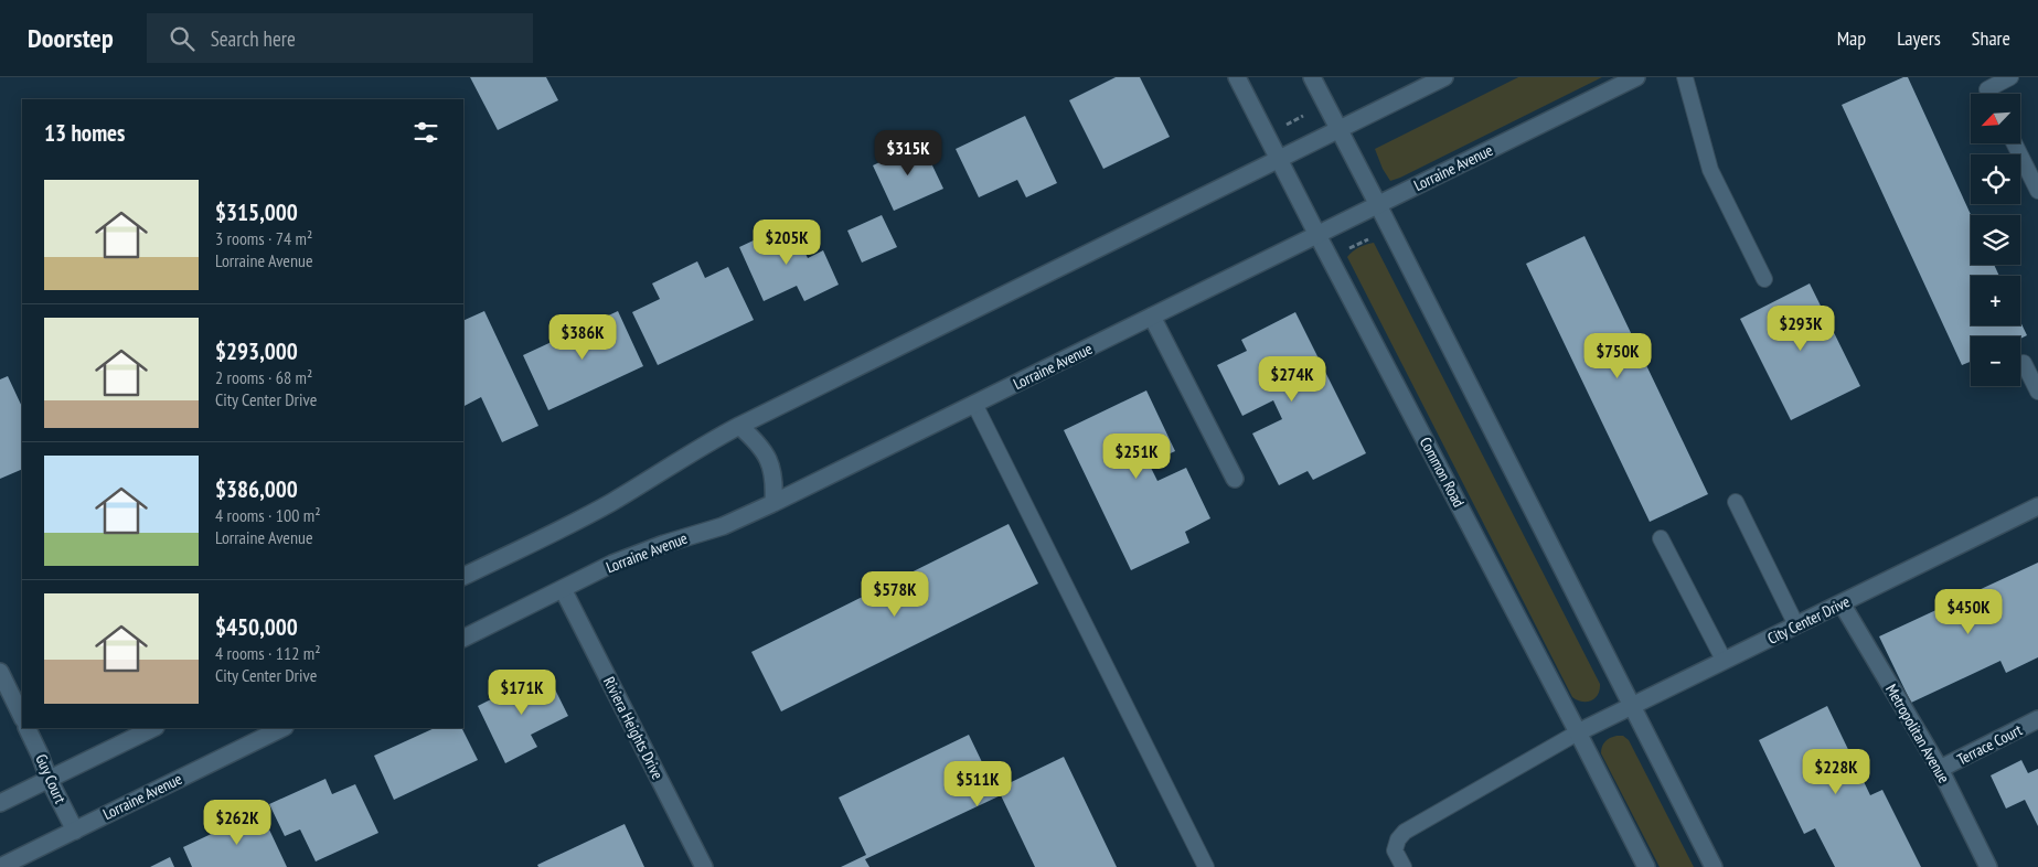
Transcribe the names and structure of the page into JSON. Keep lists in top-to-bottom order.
{
  "streets": {
    "street": [
      "Lorraine Avenue",
      "Common Road",
      "City Center Drive",
      "Riviera Heights Drive",
      "Metropolitan Avenue",
      "Terrace Court",
      "Guy Court"
    ]
  },
  "crossings": [
    ["Lorraine Avenue", "Common Road"],
    ["Lorraine Avenue", "Riviera Heights Drive"],
    ["Lorraine Avenue", "Guy Court"],
    ["Common Road", "City Center Drive"],
    ["City Center Drive", "Metropolitan Avenue"],
    ["Metropolitan Avenue", "Terrace Court"]
  ],
  "north": "bottom left",
  "page": {
    "header": "Doorstep",
    "search": "Search here",
    "nav": ["Map", "Layers", "Share"],
    "map_buttons": ["+", "−"],
    "heading": "13 homes",
    "price": [
      "$315K",
      "$205K",
      "$293K",
      "$386K",
      "$750K",
      "$274K",
      "$251K",
      "$578K",
      "$450K",
      "$171K",
      "$228K",
      "$511K",
      "$262K"
    ],
    "list": [
      {
        "name": "$315,000",
        "note": "3 rooms · 74 m² · Lorraine Avenue"
      },
      {
        "name": "$293,000",
        "note": "2 rooms · 68 m² · City Center Drive"
      },
      {
        "name": "$386,000",
        "note": "4 rooms · 100 m² · Lorraine Avenue"
      },
      {
        "name": "$450,000",
        "note": "4 rooms · 112 m² · City Center Drive"
      }
    ]
  }
}
